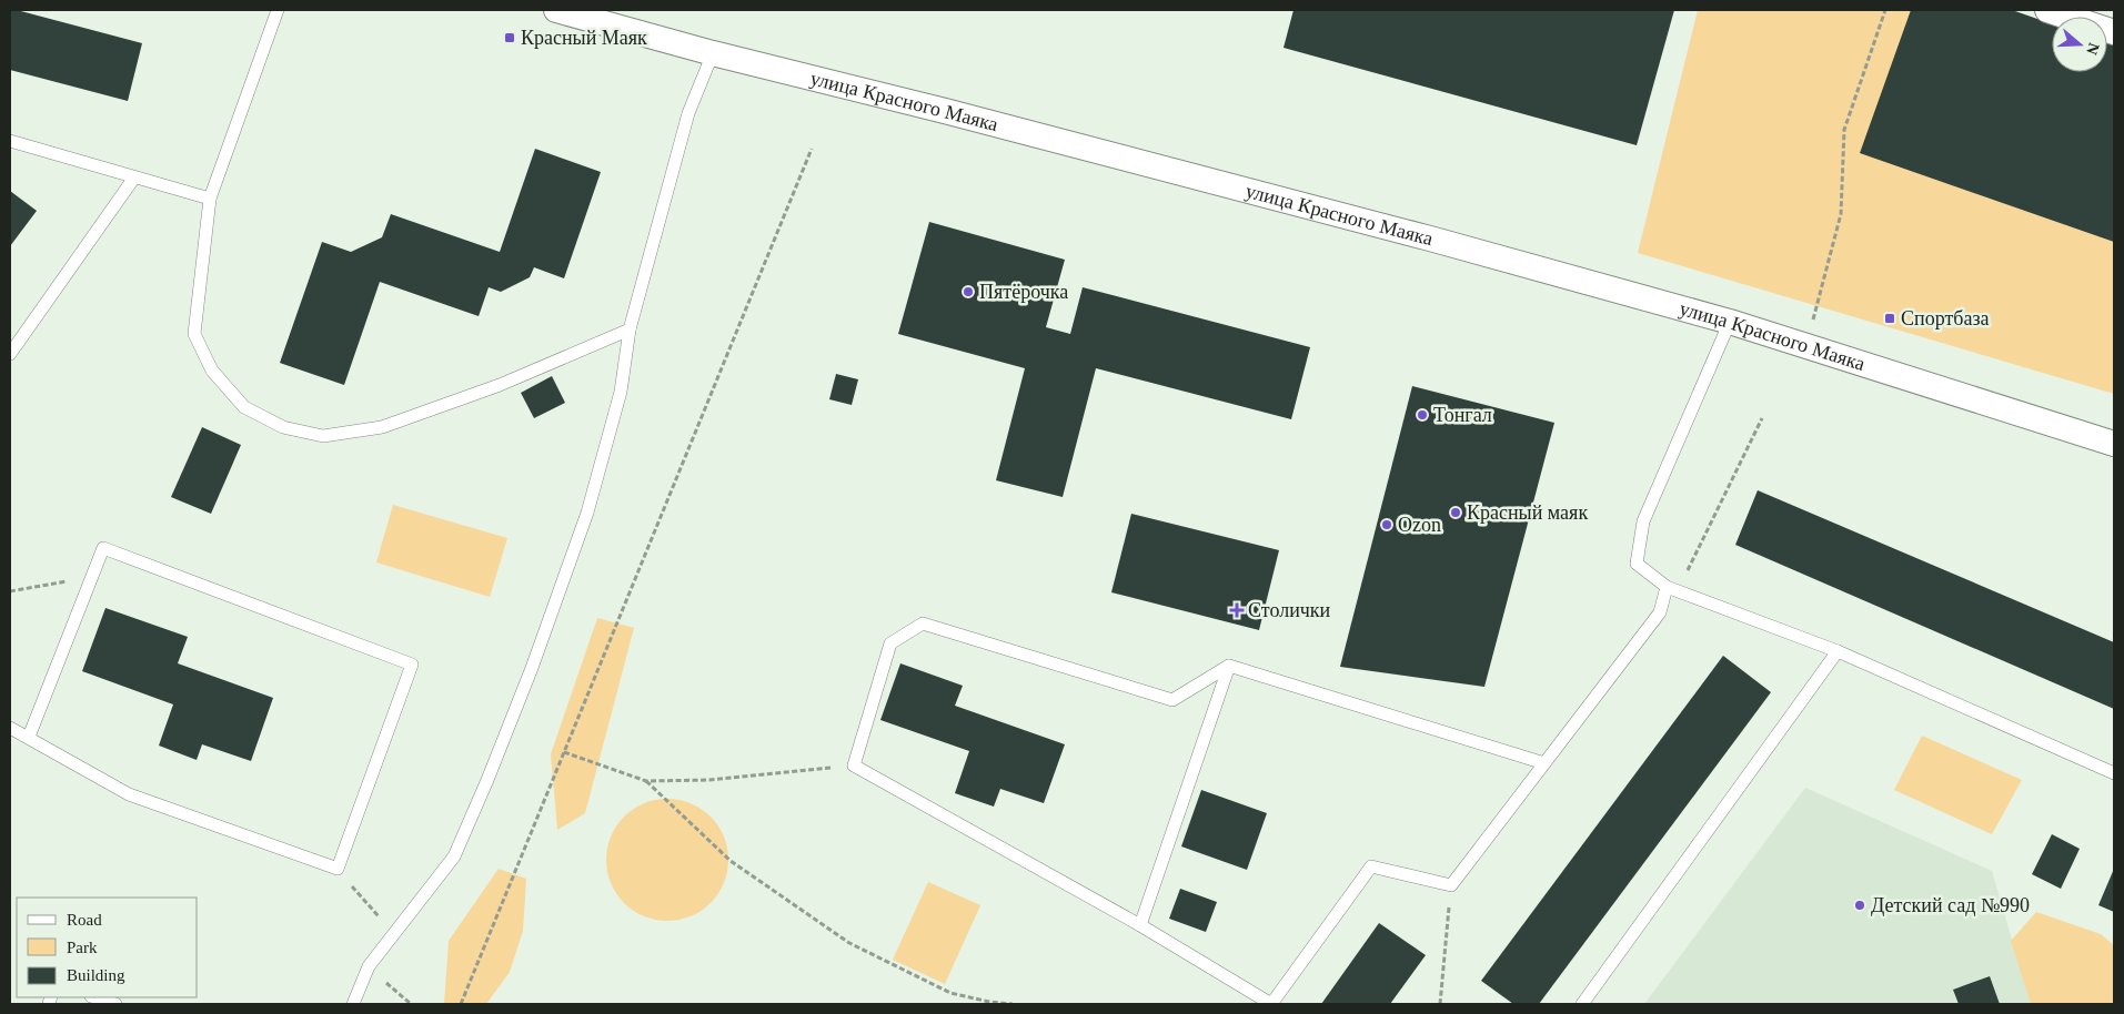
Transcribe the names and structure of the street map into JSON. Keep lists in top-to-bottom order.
{
  "streets": {
    "street": ["улица Красного Маяка"]
  },
  "places": {
    "transit": ["Красный Маяк", "Спортбаза"],
    "other": [
      "Пятёрочка",
      "Тонгал",
      "Красный маяк",
      "Ozon",
      "Детский сад №990"
    ],
    "health": ["Столички"]
  },
  "legend": ["Road", "Park", "Building"],
  "north": "right"
}
